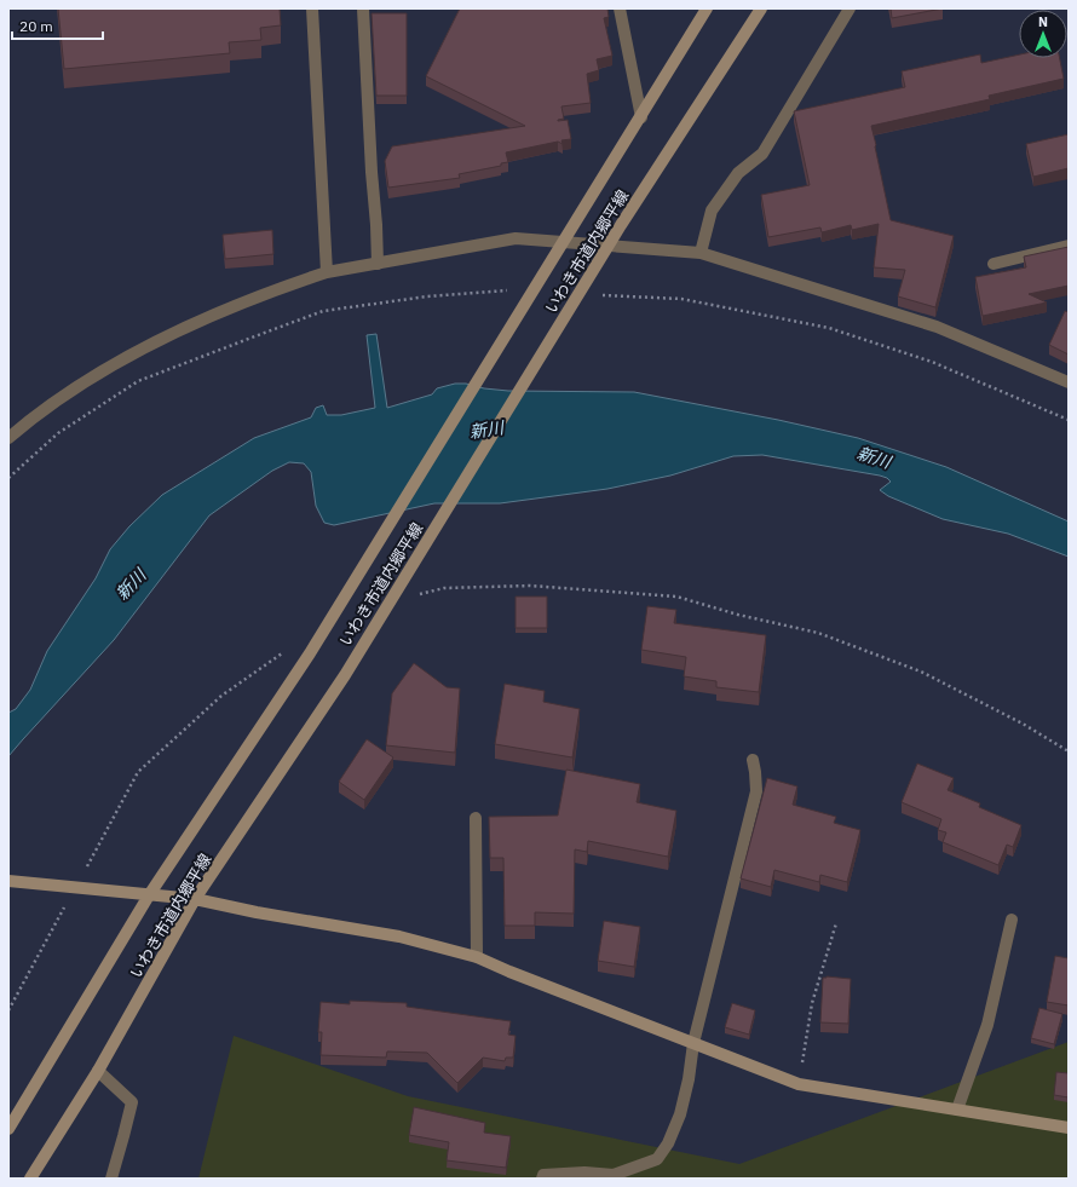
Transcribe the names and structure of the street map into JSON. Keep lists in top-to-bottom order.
{
  "streets": {
    "street": ["いわき市道内郷平線"]
  },
  "water": ["新川"],
  "scale_bar": "20 m",
  "north": "top"
}
